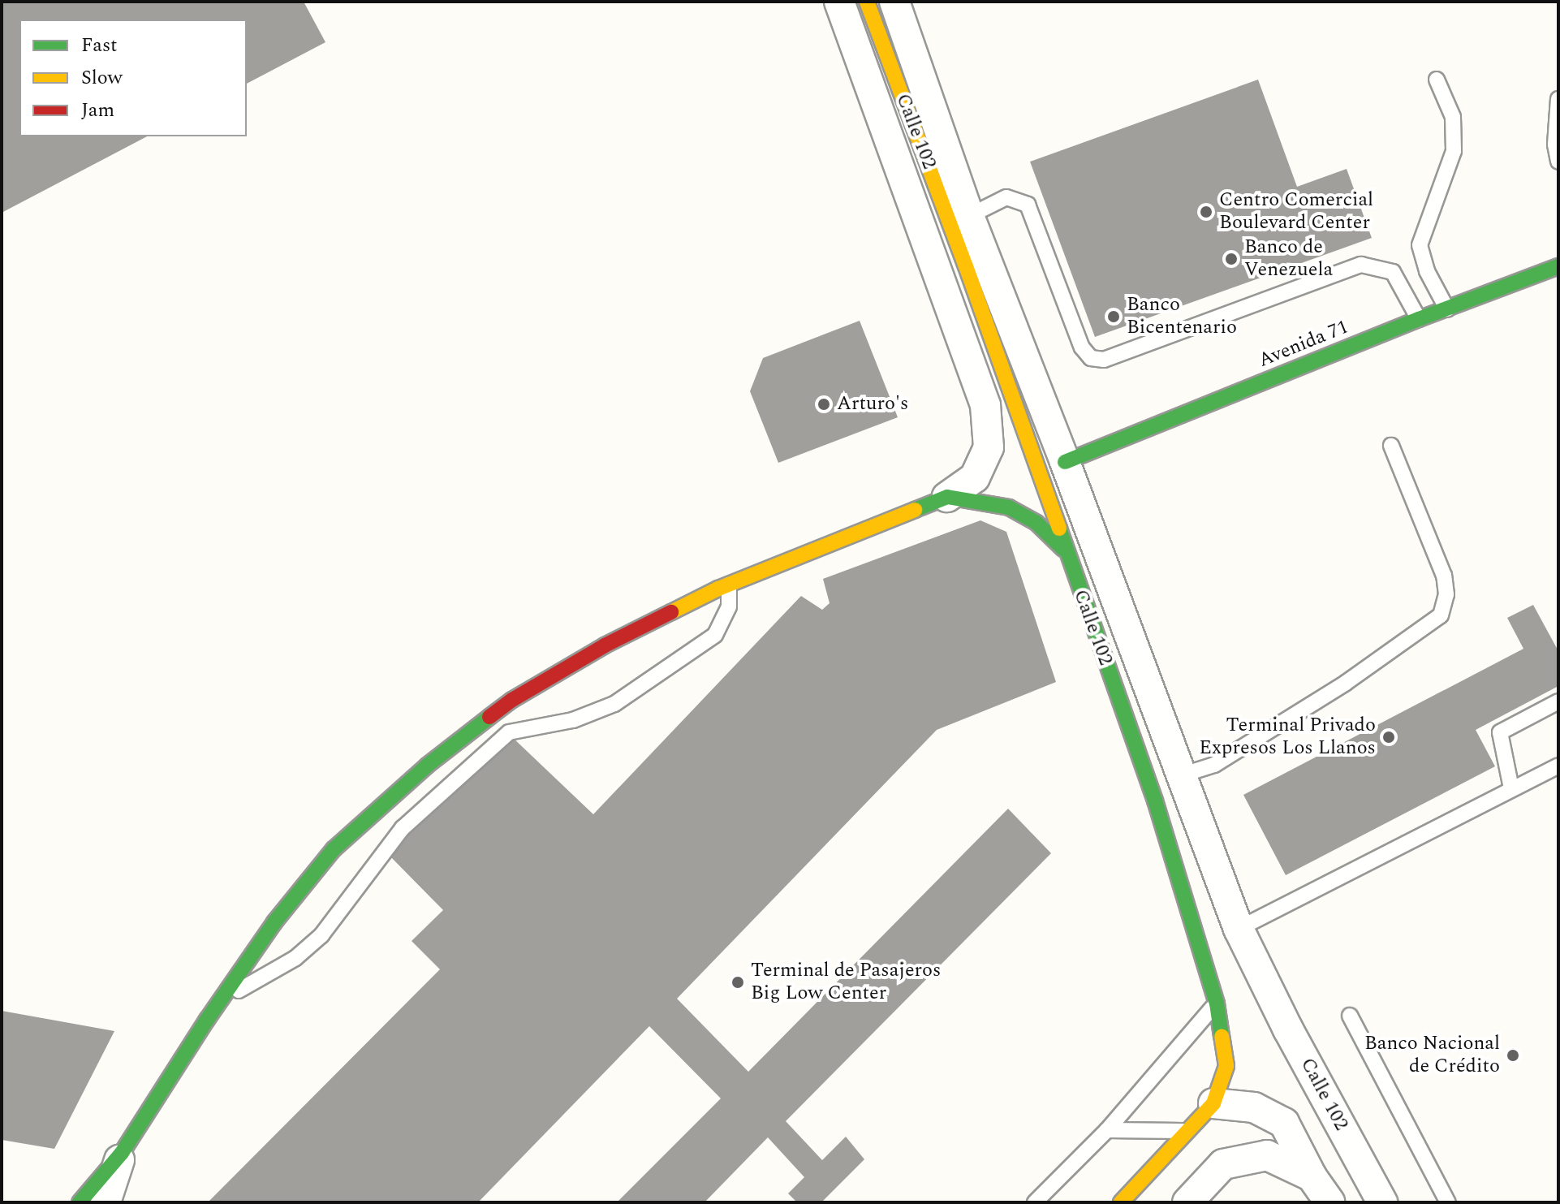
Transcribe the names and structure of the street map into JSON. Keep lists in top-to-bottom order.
{
  "streets": {
    "street": ["Calle 102", "Avenida 71"]
  },
  "crossings": [
    ["Calle 102", "Avenida 71"]
  ],
  "places": [
    "Centro Comercial Boulevard Center",
    "Banco de Venezuela",
    "Banco Bicentenario",
    "Arturo's",
    "Terminal Privado Expresos Los Llanos",
    "Terminal de Pasajeros Big Low Center",
    "Banco Nacional de Crédito"
  ],
  "legend": ["Fast", "Slow", "Jam"]
}
